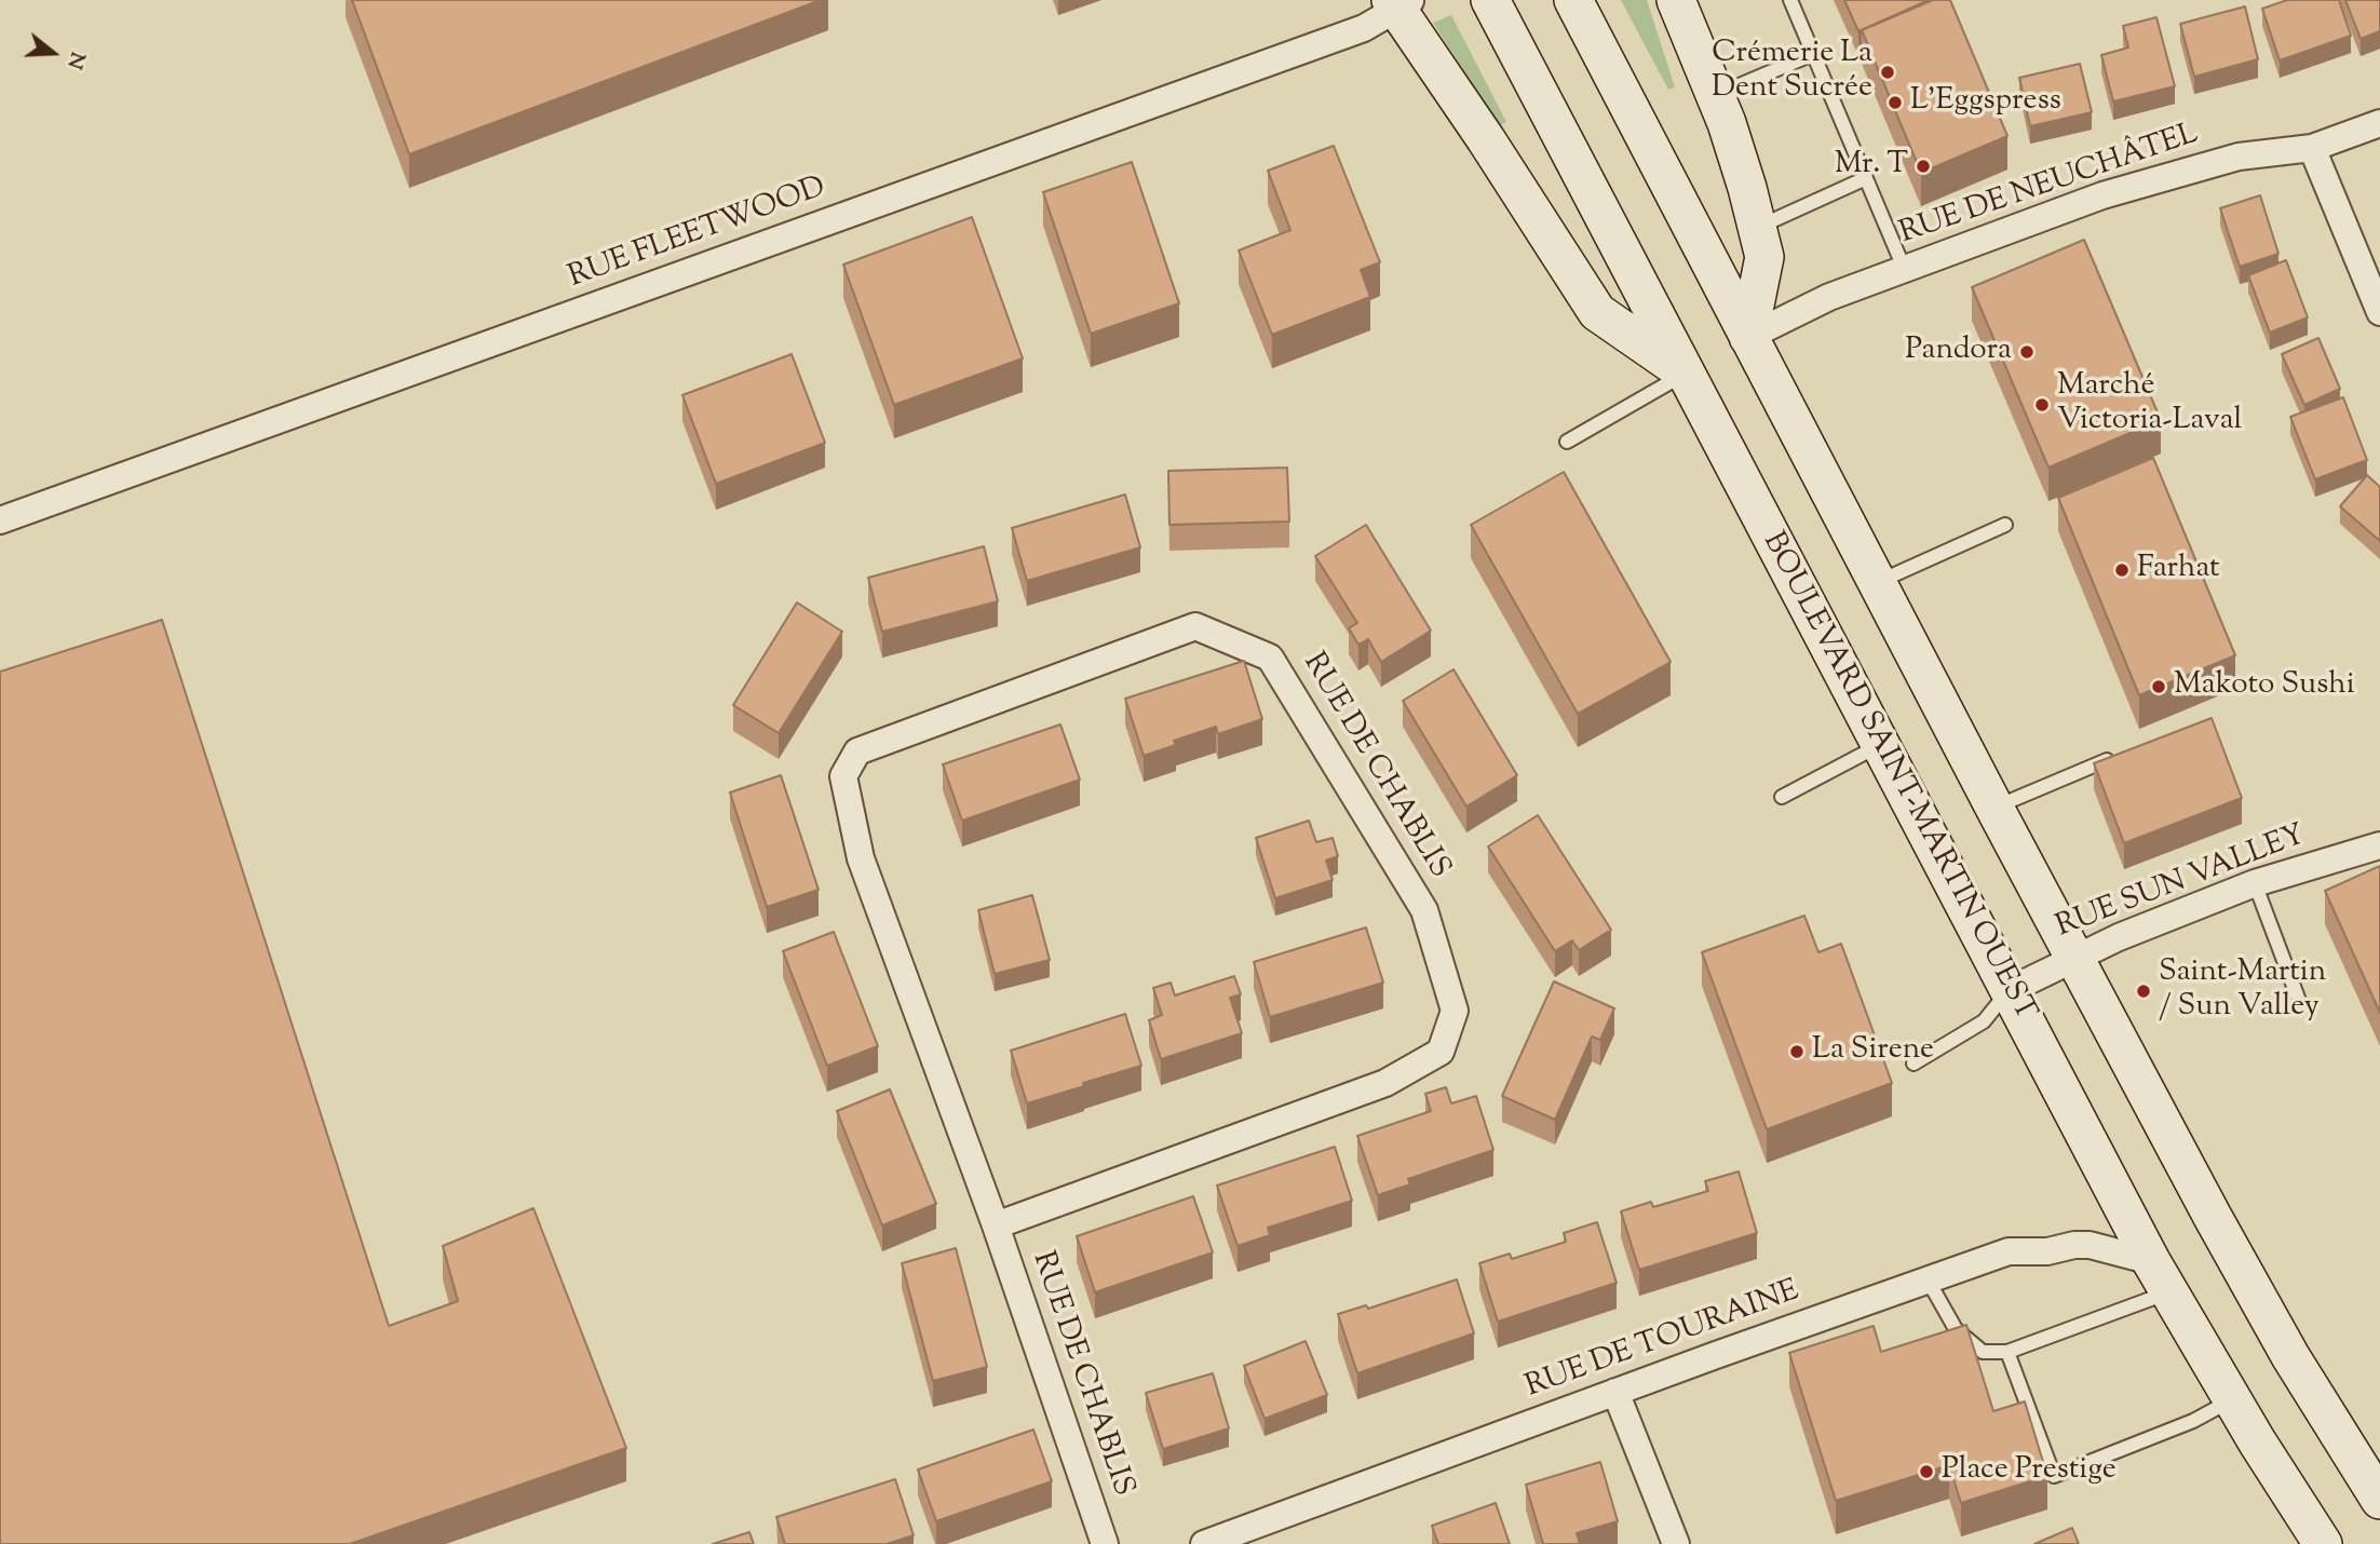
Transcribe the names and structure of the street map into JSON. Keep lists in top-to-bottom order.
{
  "streets": {
    "main road": ["BOULEVARD SAINT-MARTIN OUEST"],
    "street": [
      "RUE DE NEUCHÂTEL",
      "RUE FLEETWOOD",
      "RUE DE CHABLIS",
      "RUE SUN VALLEY",
      "RUE DE TOURAINE"
    ]
  },
  "crossings": [
    ["BOULEVARD SAINT-MARTIN OUEST", "RUE SUN VALLEY"],
    ["BOULEVARD SAINT-MARTIN OUEST", "RUE DE TOURAINE"]
  ],
  "places": [
    "Crémerie La Dent Sucrée",
    "L'Eggspress",
    "Mr. T",
    "Pandora",
    "Marché Victoria-Laval",
    "Farhat",
    "Makoto Sushi",
    "Saint-Martin / Sun Valley",
    "La Sirene",
    "Place Prestige"
  ],
  "north": "right"
}
